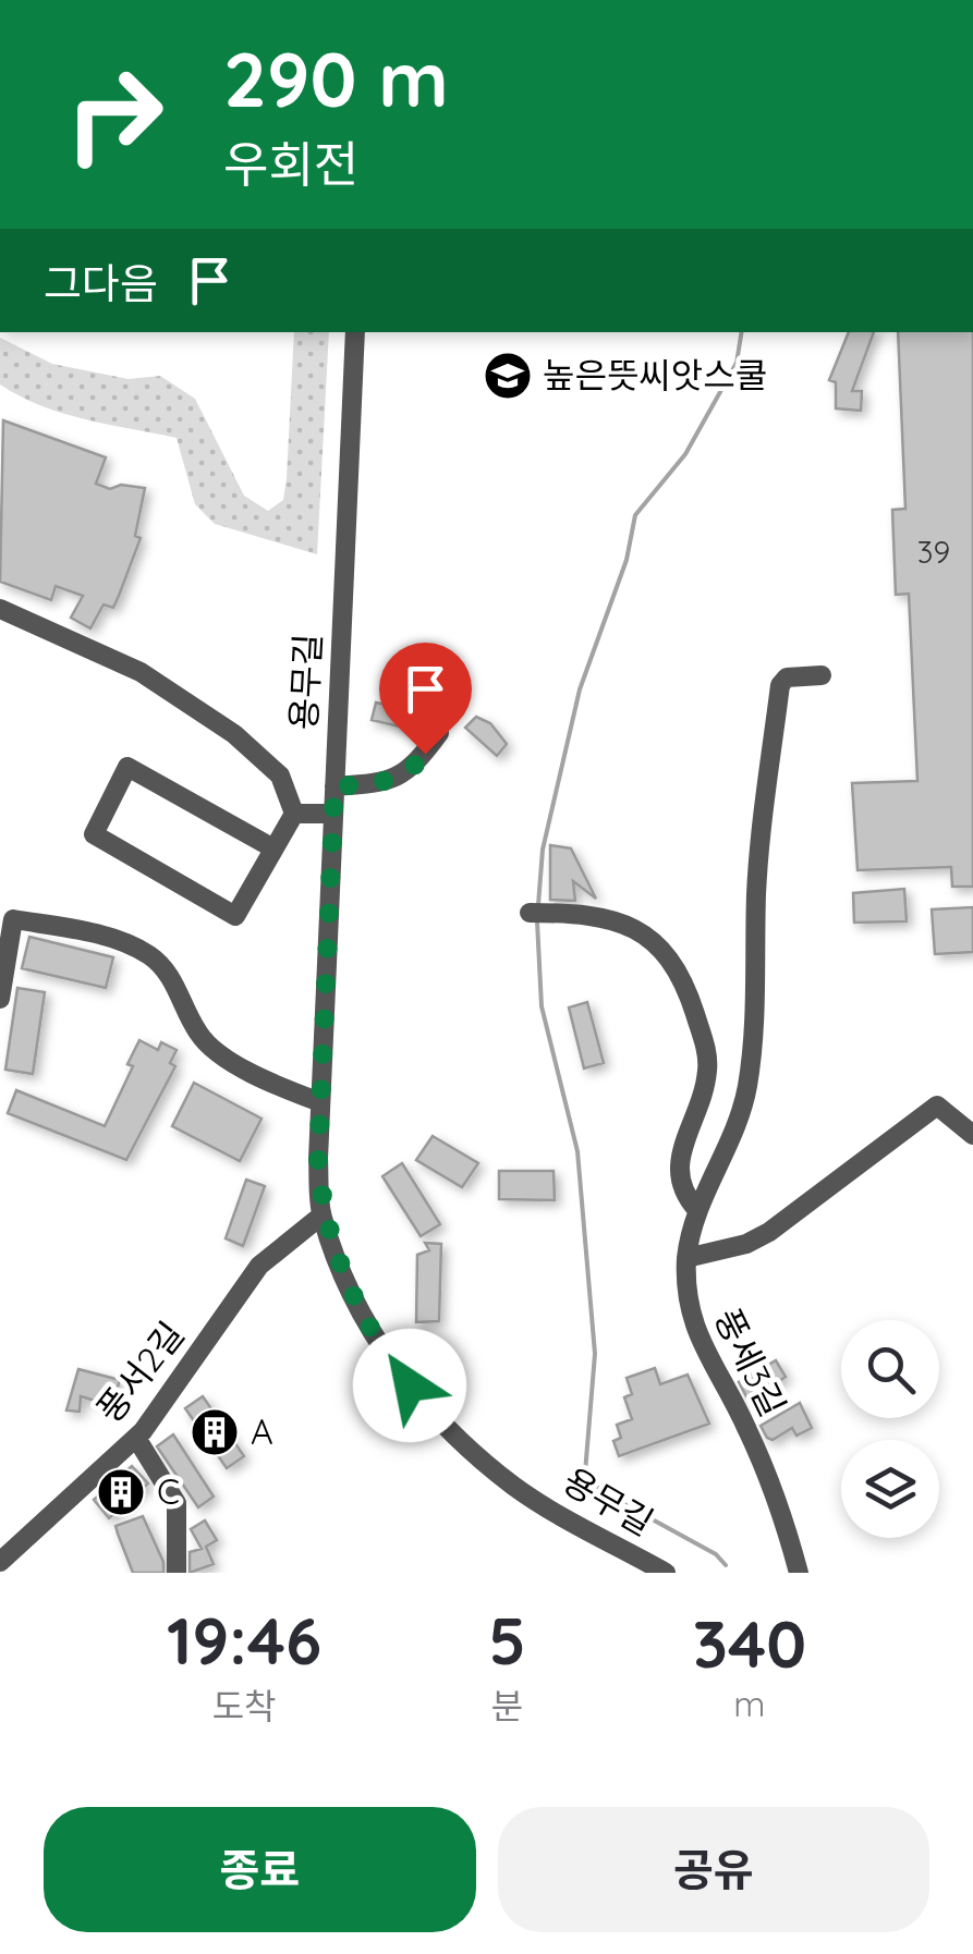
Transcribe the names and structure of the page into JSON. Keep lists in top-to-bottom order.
{
  "streets": {
    "street": ["용무길", "풍세3길", "풍서2길"]
  },
  "crossings": [
    ["용무길", "풍서2길"]
  ],
  "places": {
    "school or university": ["높은뜻씨앗스쿨"],
    "building": ["A", "C"]
  },
  "house_numbers": ["39"],
  "page": {
    "turn": ["290 m", "우회전"],
    "then": "그다음",
    "eta": [
      "19:46",
      "도착",
      "5",
      "분",
      "340",
      "m"
    ],
    "buttons": ["종료", "공유"]
  }
}
